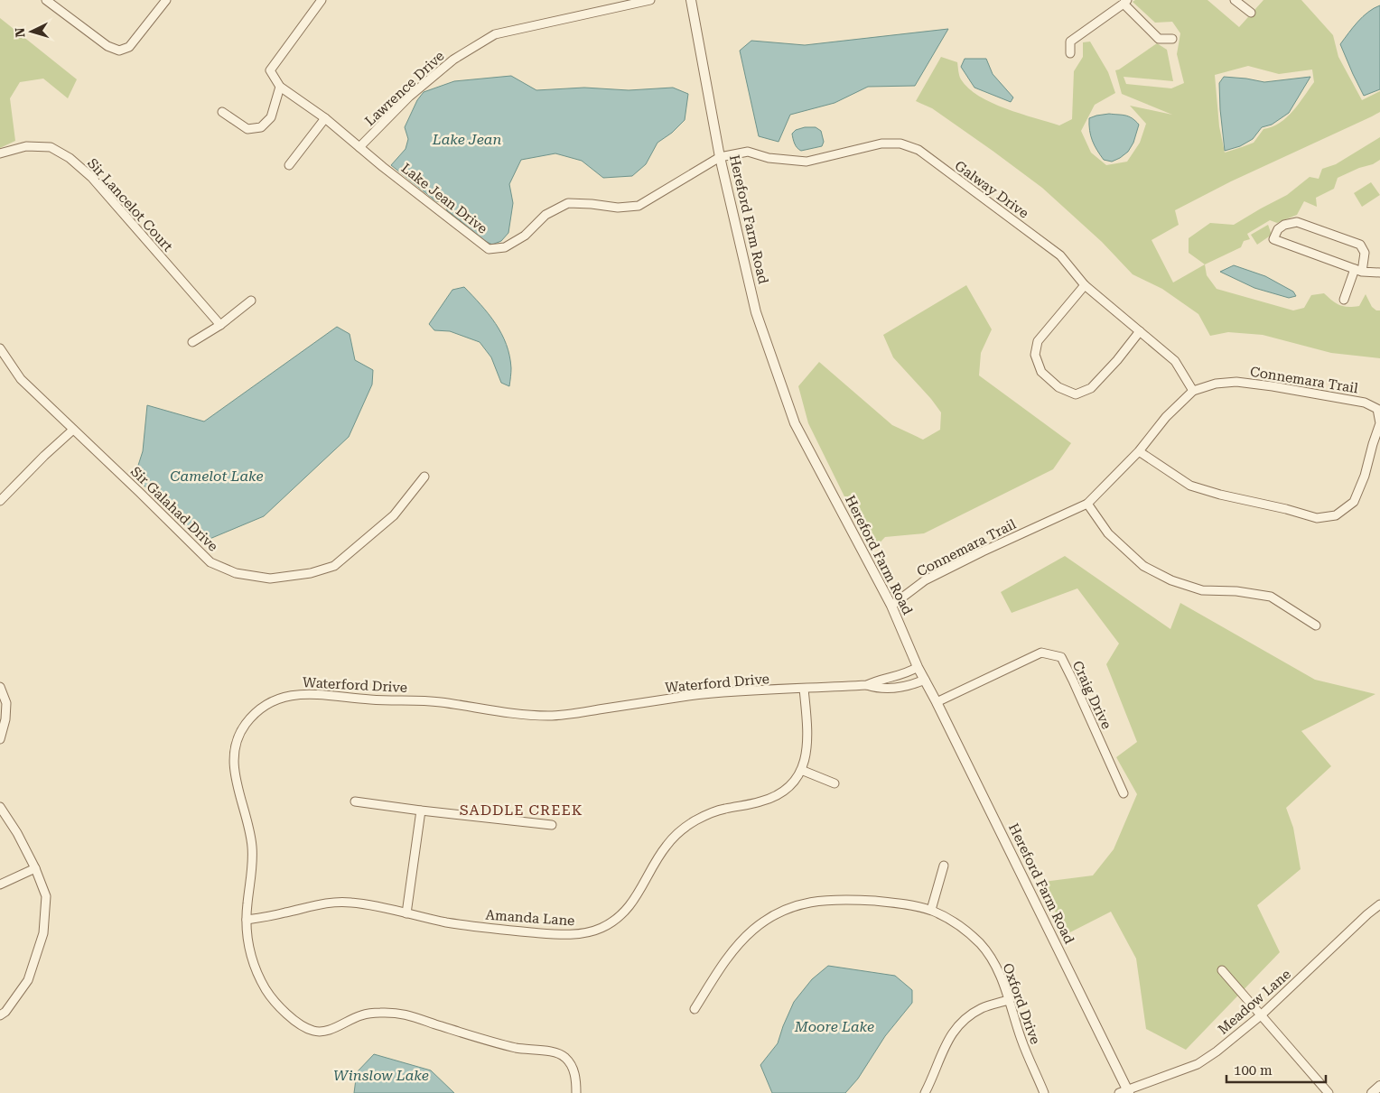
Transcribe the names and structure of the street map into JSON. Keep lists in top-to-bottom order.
{
  "streets": {
    "street": [
      "Lawrence Drive",
      "Galway Drive",
      "Lake Jean Drive",
      "Sir Lancelot Court",
      "Hereford Farm Road",
      "Connemara Trail",
      "Sir Galahad Drive",
      "Waterford Drive",
      "Craig Drive",
      "Amanda Lane",
      "Meadow Lane",
      "Oxford Drive"
    ]
  },
  "crossings": [
    ["Lawrence Drive", "Lake Jean Drive"],
    ["Galway Drive", "Lake Jean Drive"],
    ["Galway Drive", "Hereford Farm Road"],
    ["Galway Drive", "Connemara Trail"],
    ["Lake Jean Drive", "Hereford Farm Road"],
    ["Hereford Farm Road", "Connemara Trail"],
    ["Hereford Farm Road", "Waterford Drive"],
    ["Hereford Farm Road", "Craig Drive"],
    ["Hereford Farm Road", "Meadow Lane"],
    ["Waterford Drive", "Amanda Lane"]
  ],
  "districts": ["SADDLE CREEK"],
  "water": [
    "Lake Jean",
    "Camelot Lake",
    "Moore Lake",
    "Winslow Lake"
  ],
  "scale_bar": "100 m",
  "north": "left"
}
